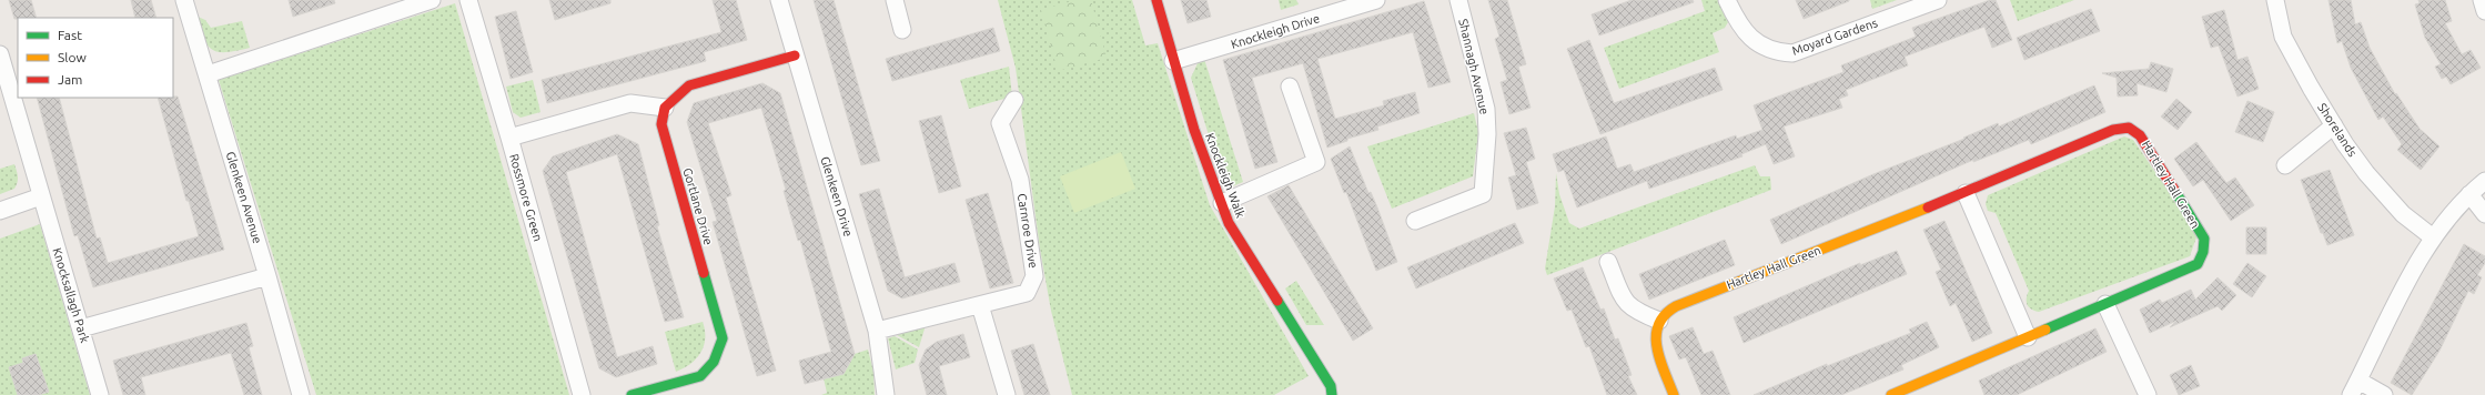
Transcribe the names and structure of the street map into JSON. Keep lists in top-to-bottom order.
{
  "streets": {
    "street": [
      "Knockleigh Drive",
      "Moyard Gardens",
      "Shannagh Avenue",
      "Shorelands",
      "Knockleigh Walk",
      "Hartley Hall Green",
      "Glenkeen Drive",
      "Glenkeen Avenue",
      "Rossmore Green",
      "Gortlane Drive",
      "Carnroe Drive",
      "Knocksallagh Park"
    ]
  },
  "crossings": [
    ["Knockleigh Drive", "Knockleigh Walk"],
    ["Glenkeen Drive", "Carnroe Drive"]
  ],
  "legend": ["Fast", "Slow", "Jam"]
}
